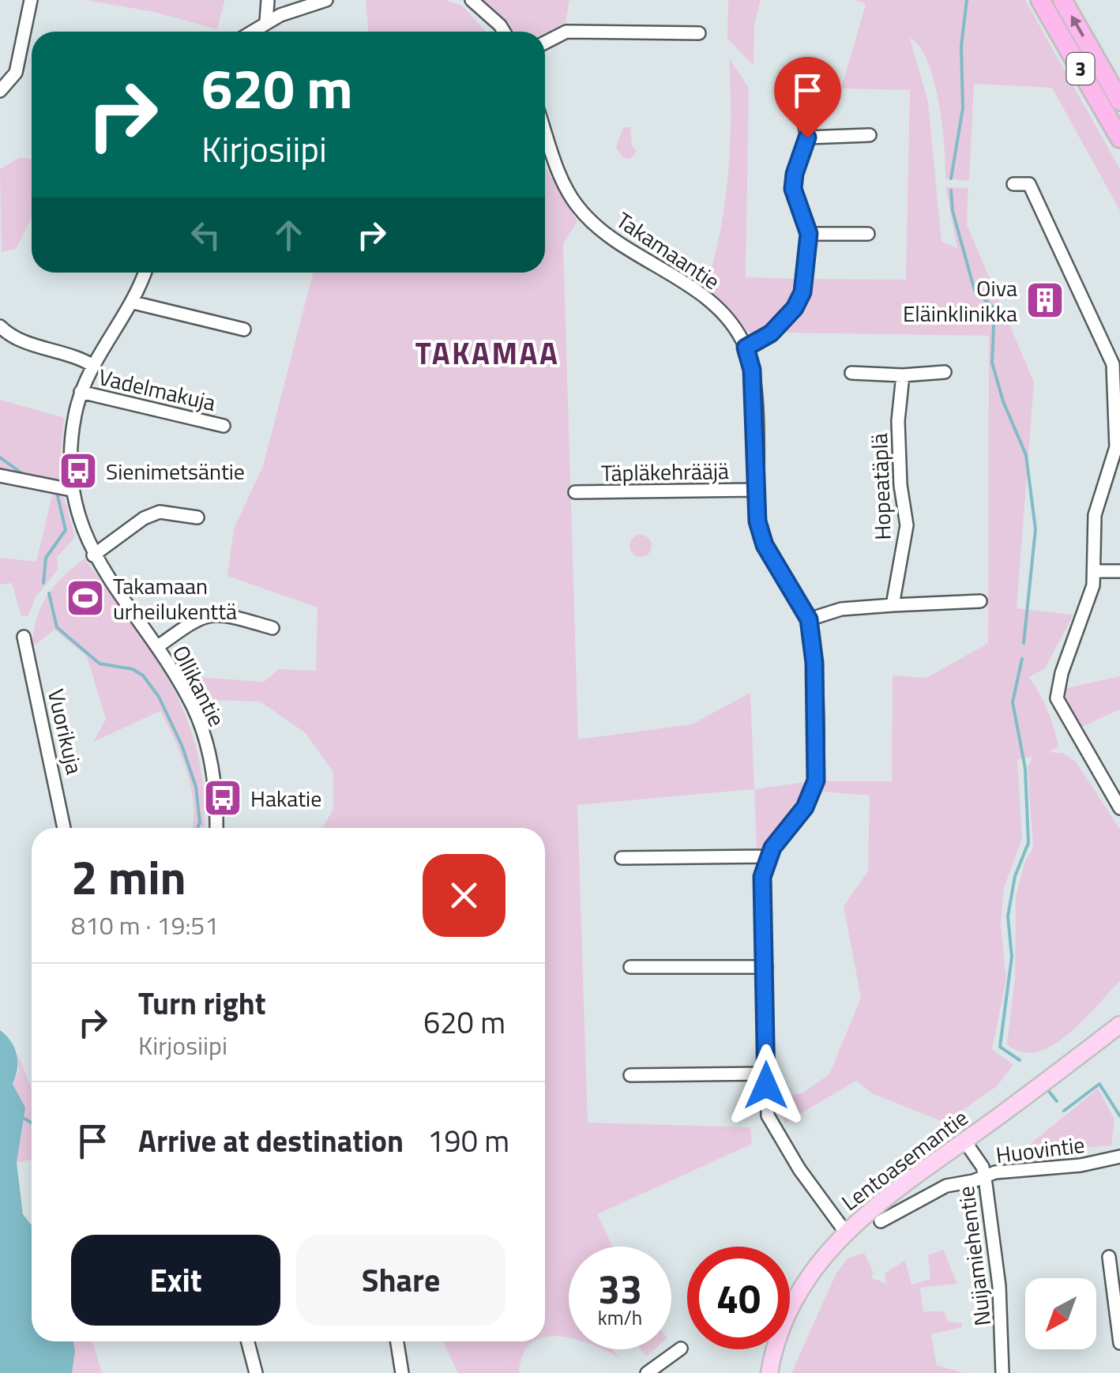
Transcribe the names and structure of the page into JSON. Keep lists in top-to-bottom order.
{
  "streets": {
    "highway": ["3"],
    "main road": ["Lentoasemantie"],
    "street": [
      "Takamaantie",
      "Vadelmakuja",
      "Täpläkehrääjä",
      "Hopeatäplä",
      "Ollikantie",
      "Vuorikuja",
      "Huovintie",
      "Nuijamiehentie"
    ]
  },
  "crossings": [
    ["Takamaantie", "Täpläkehrääjä"],
    ["Vadelmakuja", "Ollikantie"],
    ["Huovintie", "Nuijamiehentie"],
    ["Lentoasemantie", "Nuijamiehentie"]
  ],
  "districts": ["TAKAMAA"],
  "places": {
    "building": ["Oiva Eläinklinikka"],
    "bus stop": ["Sienimetsäntie", "Hakatie"],
    "sports": ["Takamaan urheilukenttä"]
  },
  "north": "bottom left",
  "page": {
    "turn": ["620 m", "Kirjosiipi"],
    "heading": ["2 min", "810 m · 19:51"],
    "list": [
      {
        "name": "Turn right",
        "note": "Kirjosiipi",
        "value": "620 m"
      },
      {
        "name": "Arrive at destination",
        "value": "190 m"
      }
    ],
    "buttons": ["Exit", "Share"],
    "speed": "33 km/h",
    "limit": "40"
  }
}
